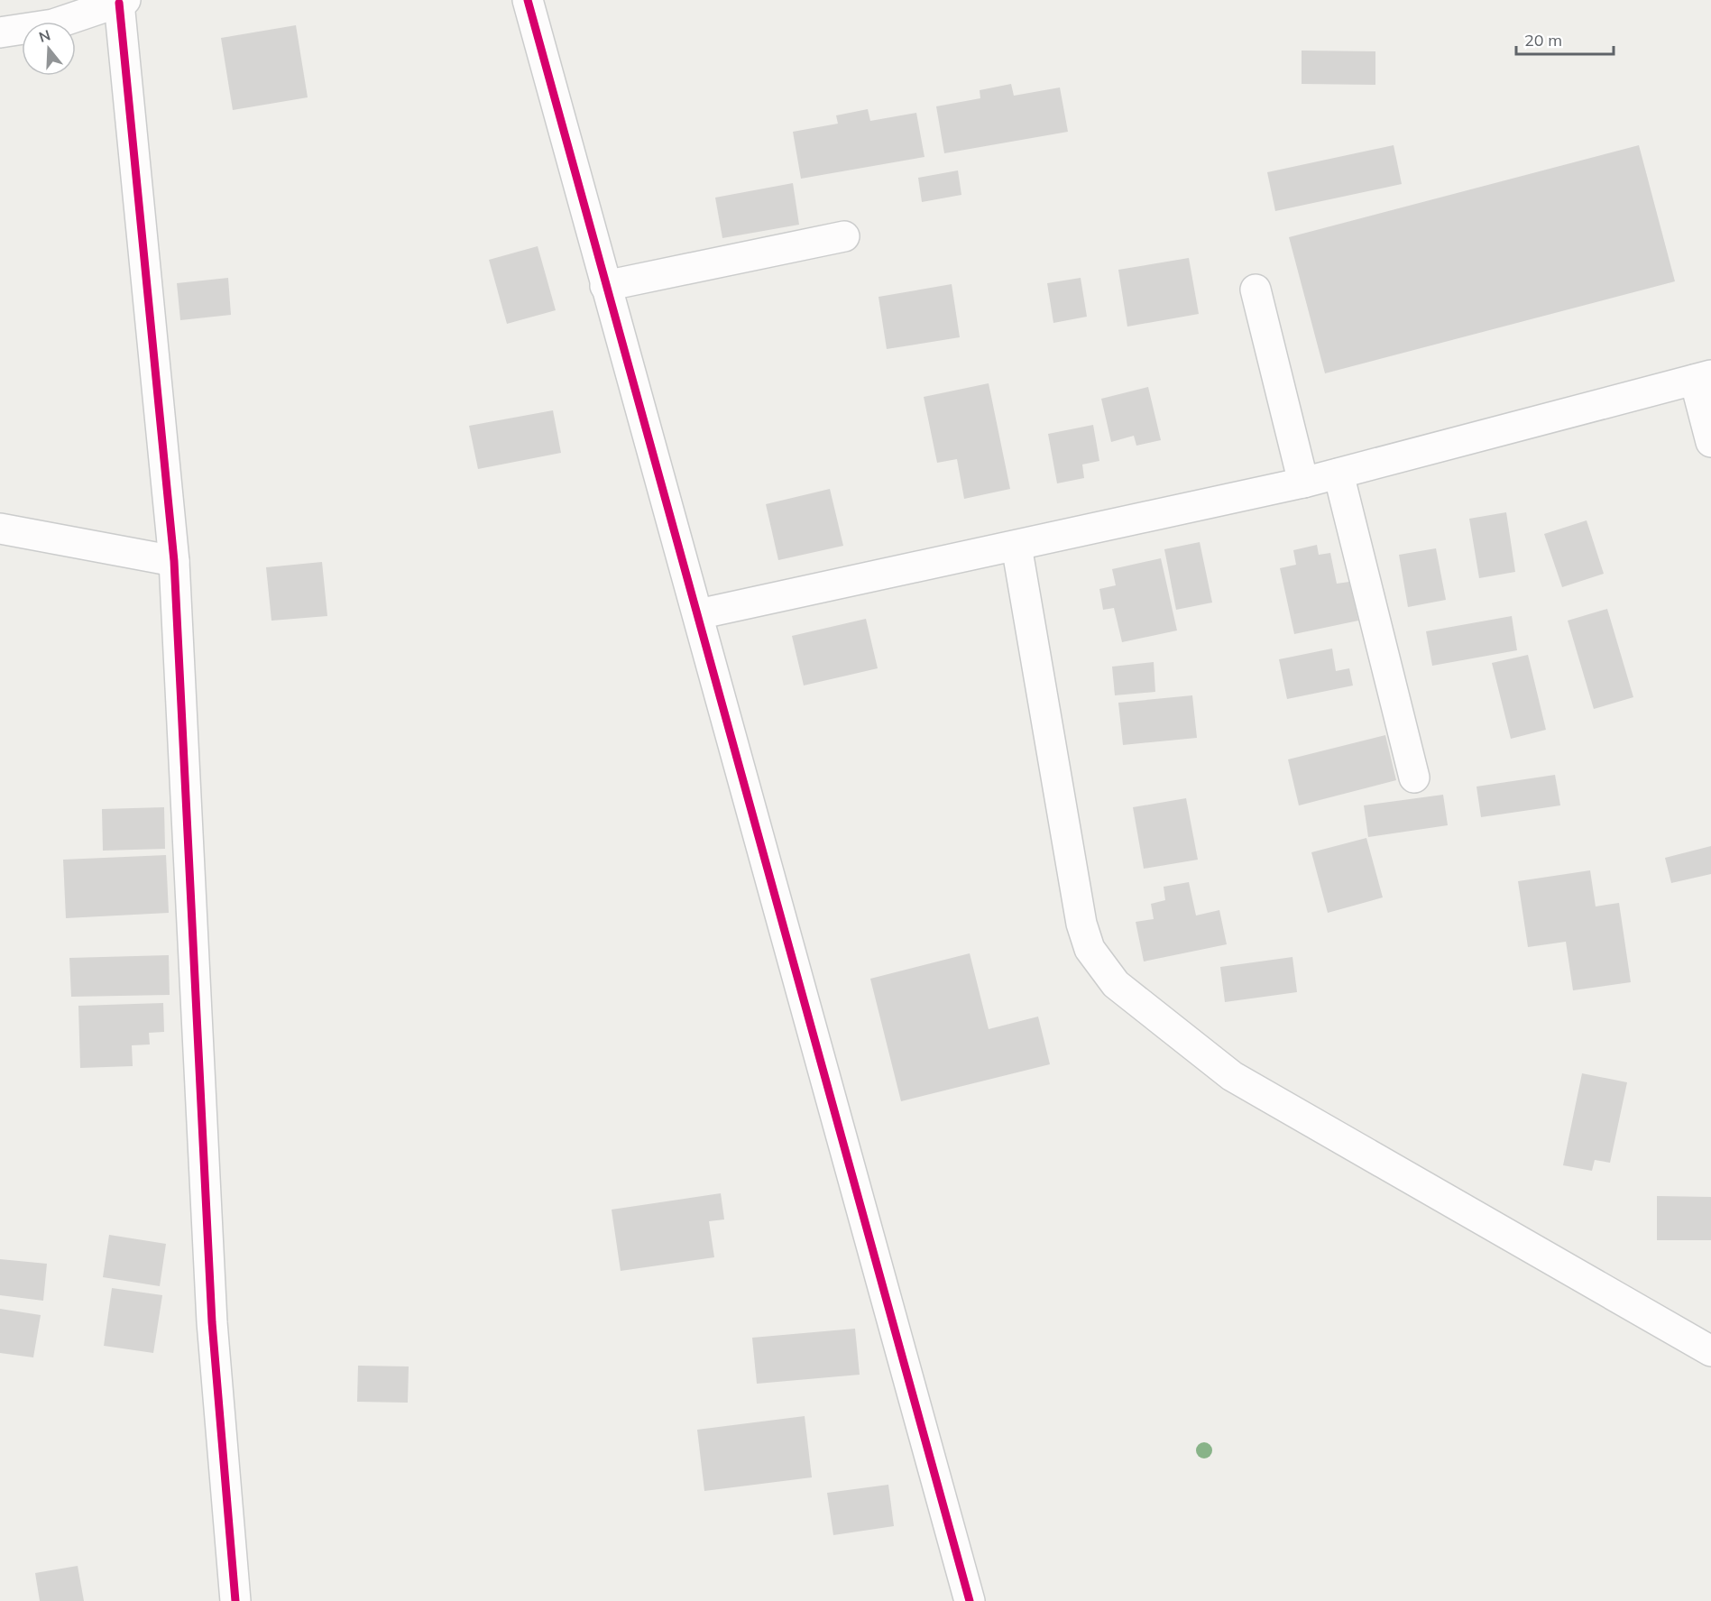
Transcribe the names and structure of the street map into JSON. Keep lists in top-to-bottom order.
{
  "scale_bar": "20 m",
  "north": "top"
}
